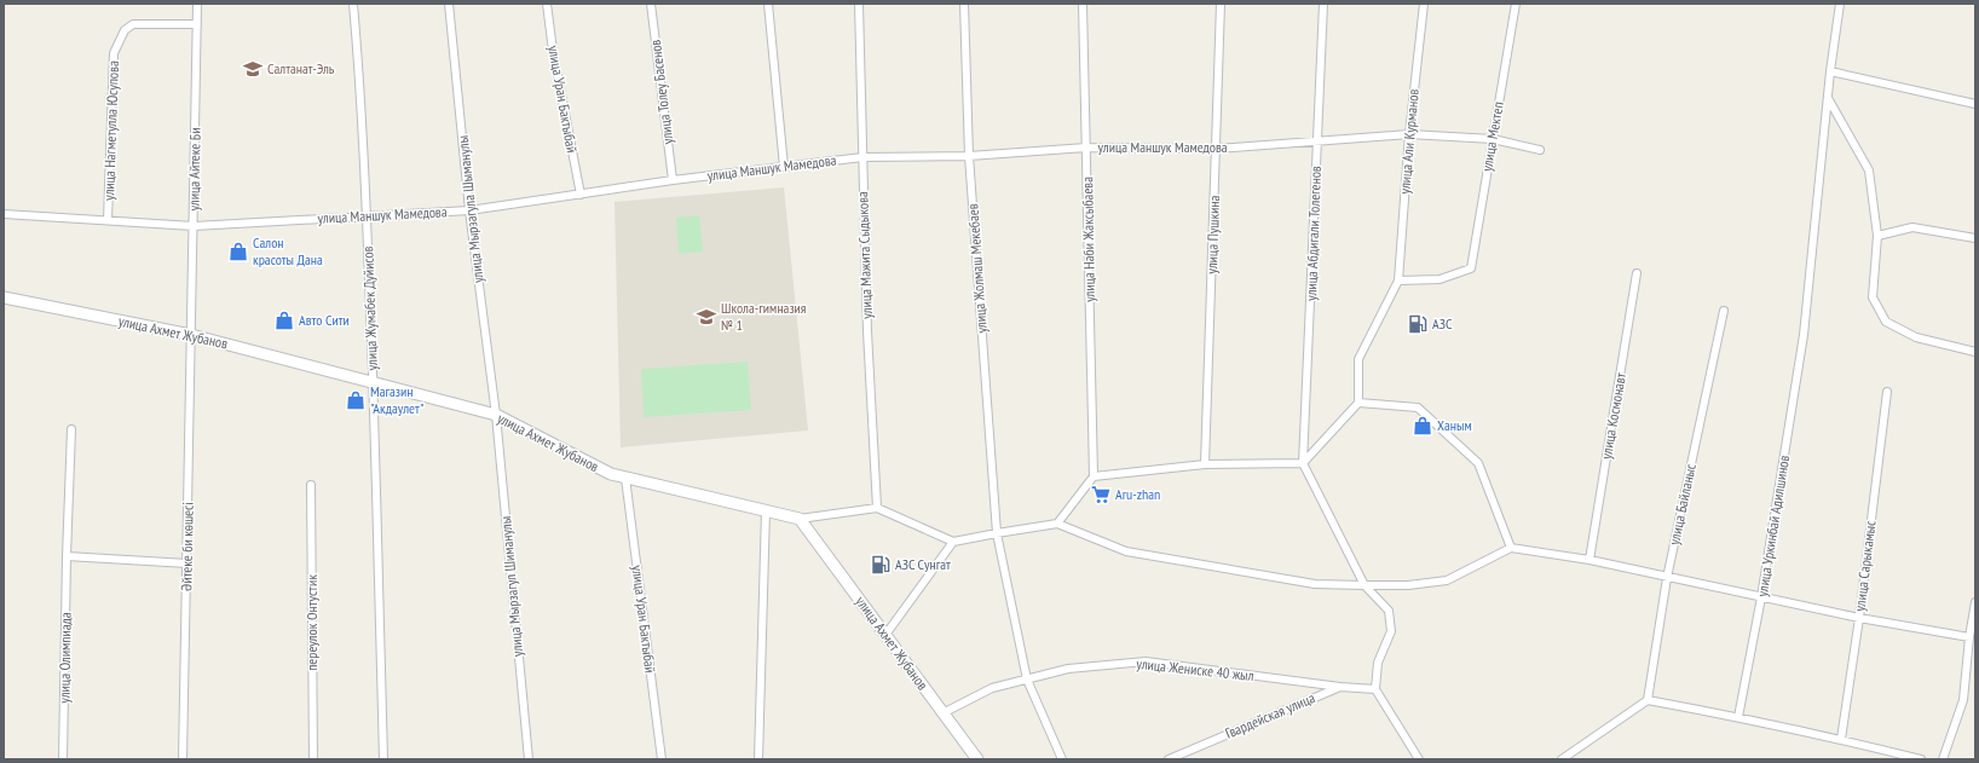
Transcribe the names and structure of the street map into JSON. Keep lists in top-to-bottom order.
{
  "streets": {
    "main road": ["улица Ахмет Жубанов"],
    "street": [
      "улица Толеу Басенов",
      "улица Уран Бактыбай",
      "улица Нагметулла Юсупова",
      "улица Мектеп",
      "улица Али Курманов",
      "улица Маншук Мамедова",
      "улица Айтеке Би",
      "улица Мырзагула Шыманулы",
      "улица Абдигали Толегенов",
      "улица Пушкина",
      "улица Наби Жаксыбаева",
      "улица Мажита Сыдыкова",
      "улица Жолмаш Мекебаев",
      "улица Жумабек Дуйисов",
      "улица Космонавт",
      "улица Байланыс",
      "улица Уркинбай Адилшинов",
      "Әйтеке би көшесі",
      "улица Сарыкамыс",
      "улица Мырзагул Шиманулы",
      "переулок Онтустик",
      "улица Олимпиада",
      "улица Жениске 40 жыл",
      "Гвардейская улица"
    ]
  },
  "crossings": [
    ["улица Толеу Басенов", "улица Маншук Мамедова"],
    ["улица Уран Бактыбай", "улица Маншук Мамедова"],
    ["улица Уран Бактыбай", "улица Ахмет Жубанов"],
    ["улица Нагметулла Юсупова", "улица Маншук Мамедова"],
    ["улица Нагметулла Юсупова", "улица Айтеке Би"],
    ["улица Мектеп", "улица Али Курманов"],
    ["улица Мектеп", "улица Маншук Мамедова"],
    ["улица Али Курманов", "улица Маншук Мамедова"],
    ["улица Маншук Мамедова", "улица Айтеке Би"],
    ["улица Маншук Мамедова", "улица Мырзагула Шыманулы"],
    ["улица Маншук Мамедова", "улица Абдигали Толегенов"],
    ["улица Маншук Мамедова", "улица Пушкина"],
    ["улица Маншук Мамедова", "улица Наби Жаксыбаева"],
    ["улица Маншук Мамедова", "улица Мажита Сыдыкова"],
    ["улица Маншук Мамедова", "улица Жолмаш Мекебаев"],
    ["улица Маншук Мамедова", "улица Жумабек Дуйисов"],
    ["улица Айтеке Би", "улица Ахмет Жубанов"],
    ["улица Айтеке Би", "Әйтеке би көшесі"],
    ["улица Мырзагула Шыманулы", "улица Ахмет Жубанов"],
    ["улица Мырзагула Шыманулы", "улица Мырзагул Шиманулы"],
    ["улица Жолмаш Мекебаев", "улица Жениске 40 жыл"],
    ["улица Жумабек Дуйисов", "улица Ахмет Жубанов"],
    ["улица Ахмет Жубанов", "Әйтеке би көшесі"],
    ["улица Ахмет Жубанов", "улица Мырзагул Шиманулы"],
    ["улица Ахмет Жубанов", "улица Жениске 40 жыл"],
    ["улица Жениске 40 жыл", "Гвардейская улица"]
  ],
  "places": {
    "school or university": ["Салтанат-Эль", "Школа-гимназия № 1"],
    "shop": [
      "Салон красоты Дана",
      "Авто Сити",
      "Магазин \"Акдаулет\"",
      "Ханым"
    ],
    "fuel station": ["АЗС", "АЗС Сунгат"],
    "supermarket": ["Aru-zhan"]
  }
}
